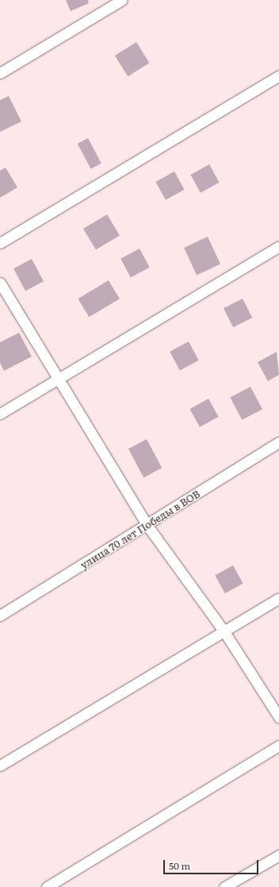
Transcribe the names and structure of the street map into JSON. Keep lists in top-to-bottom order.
{
  "streets": {
    "street": ["улица 70 лет Победы в ВОВ"]
  },
  "scale_bar": "50 m"
}
